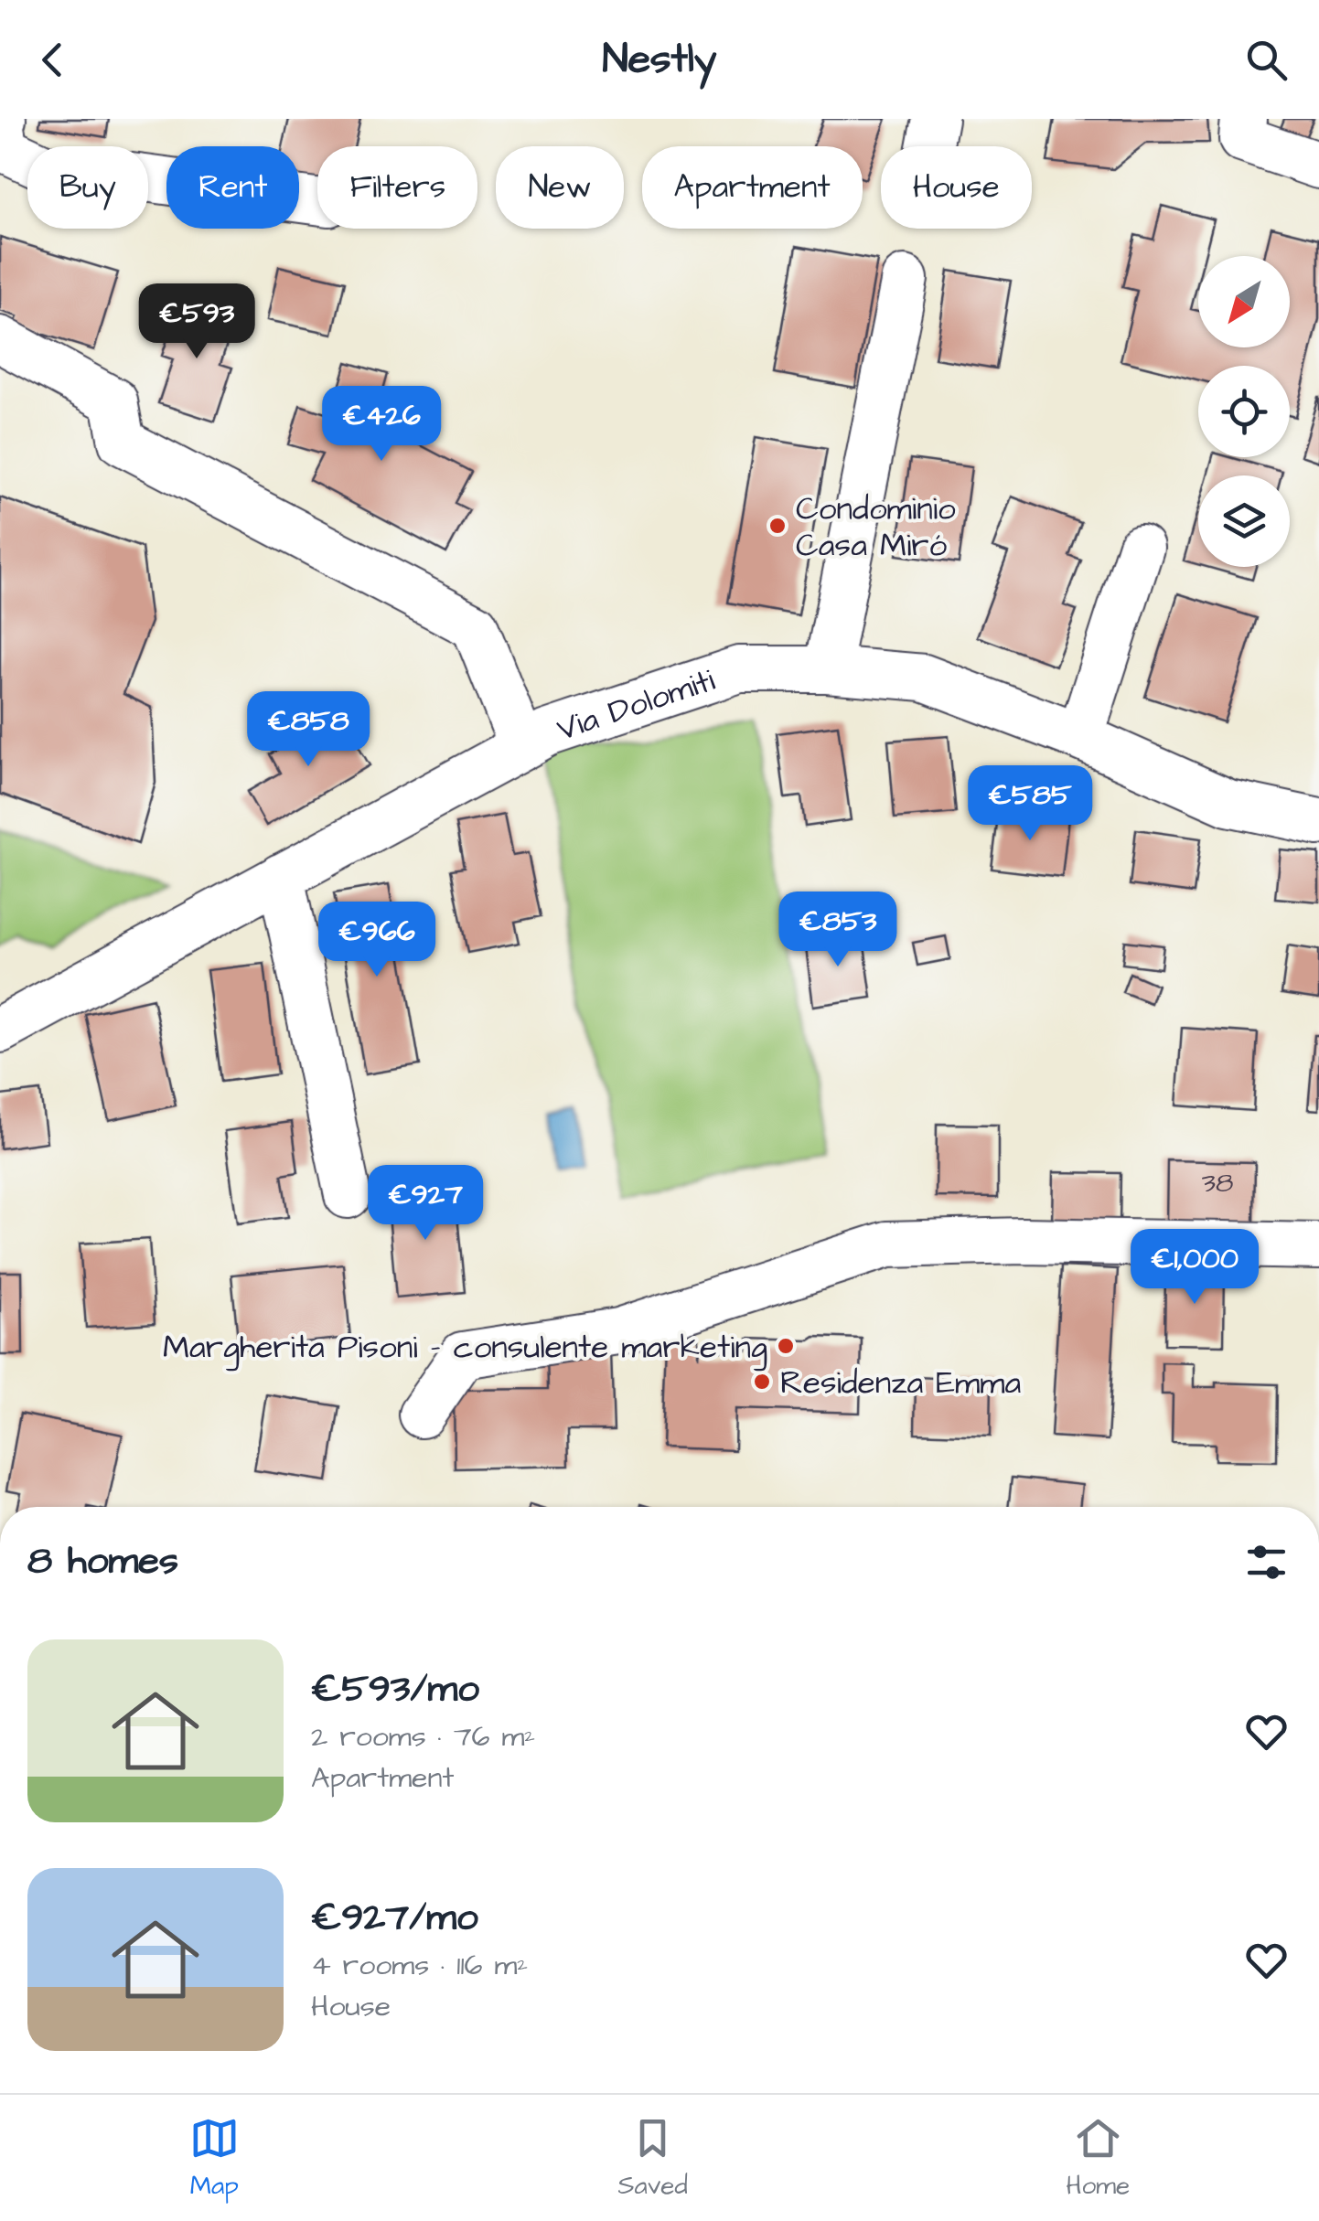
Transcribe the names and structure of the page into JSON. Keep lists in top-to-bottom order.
{
  "streets": {
    "street": ["Via Dolomiti"]
  },
  "places": ["Condominio Casa Miró", "Margherita Pisoni - consulente marketing", "Residenza Emma"],
  "house_numbers": ["38"],
  "north": "bottom left",
  "page": {
    "header": "Nestly",
    "chip": [
      "Buy",
      "Rent",
      "Filters",
      "New",
      "Apartment",
      "House"
    ],
    "price": [
      "€593",
      "€426",
      "€858",
      "€585",
      "€853",
      "€966",
      "€927",
      "€1,000"
    ],
    "heading": "8 homes",
    "list": [
      {
        "name": "€593/mo",
        "note": "2 rooms · 76 m² · Apartment"
      },
      {
        "name": "€927/mo",
        "note": "4 rooms · 116 m² · House"
      }
    ],
    "tabs": ["Map", "Saved", "Home"]
  }
}
